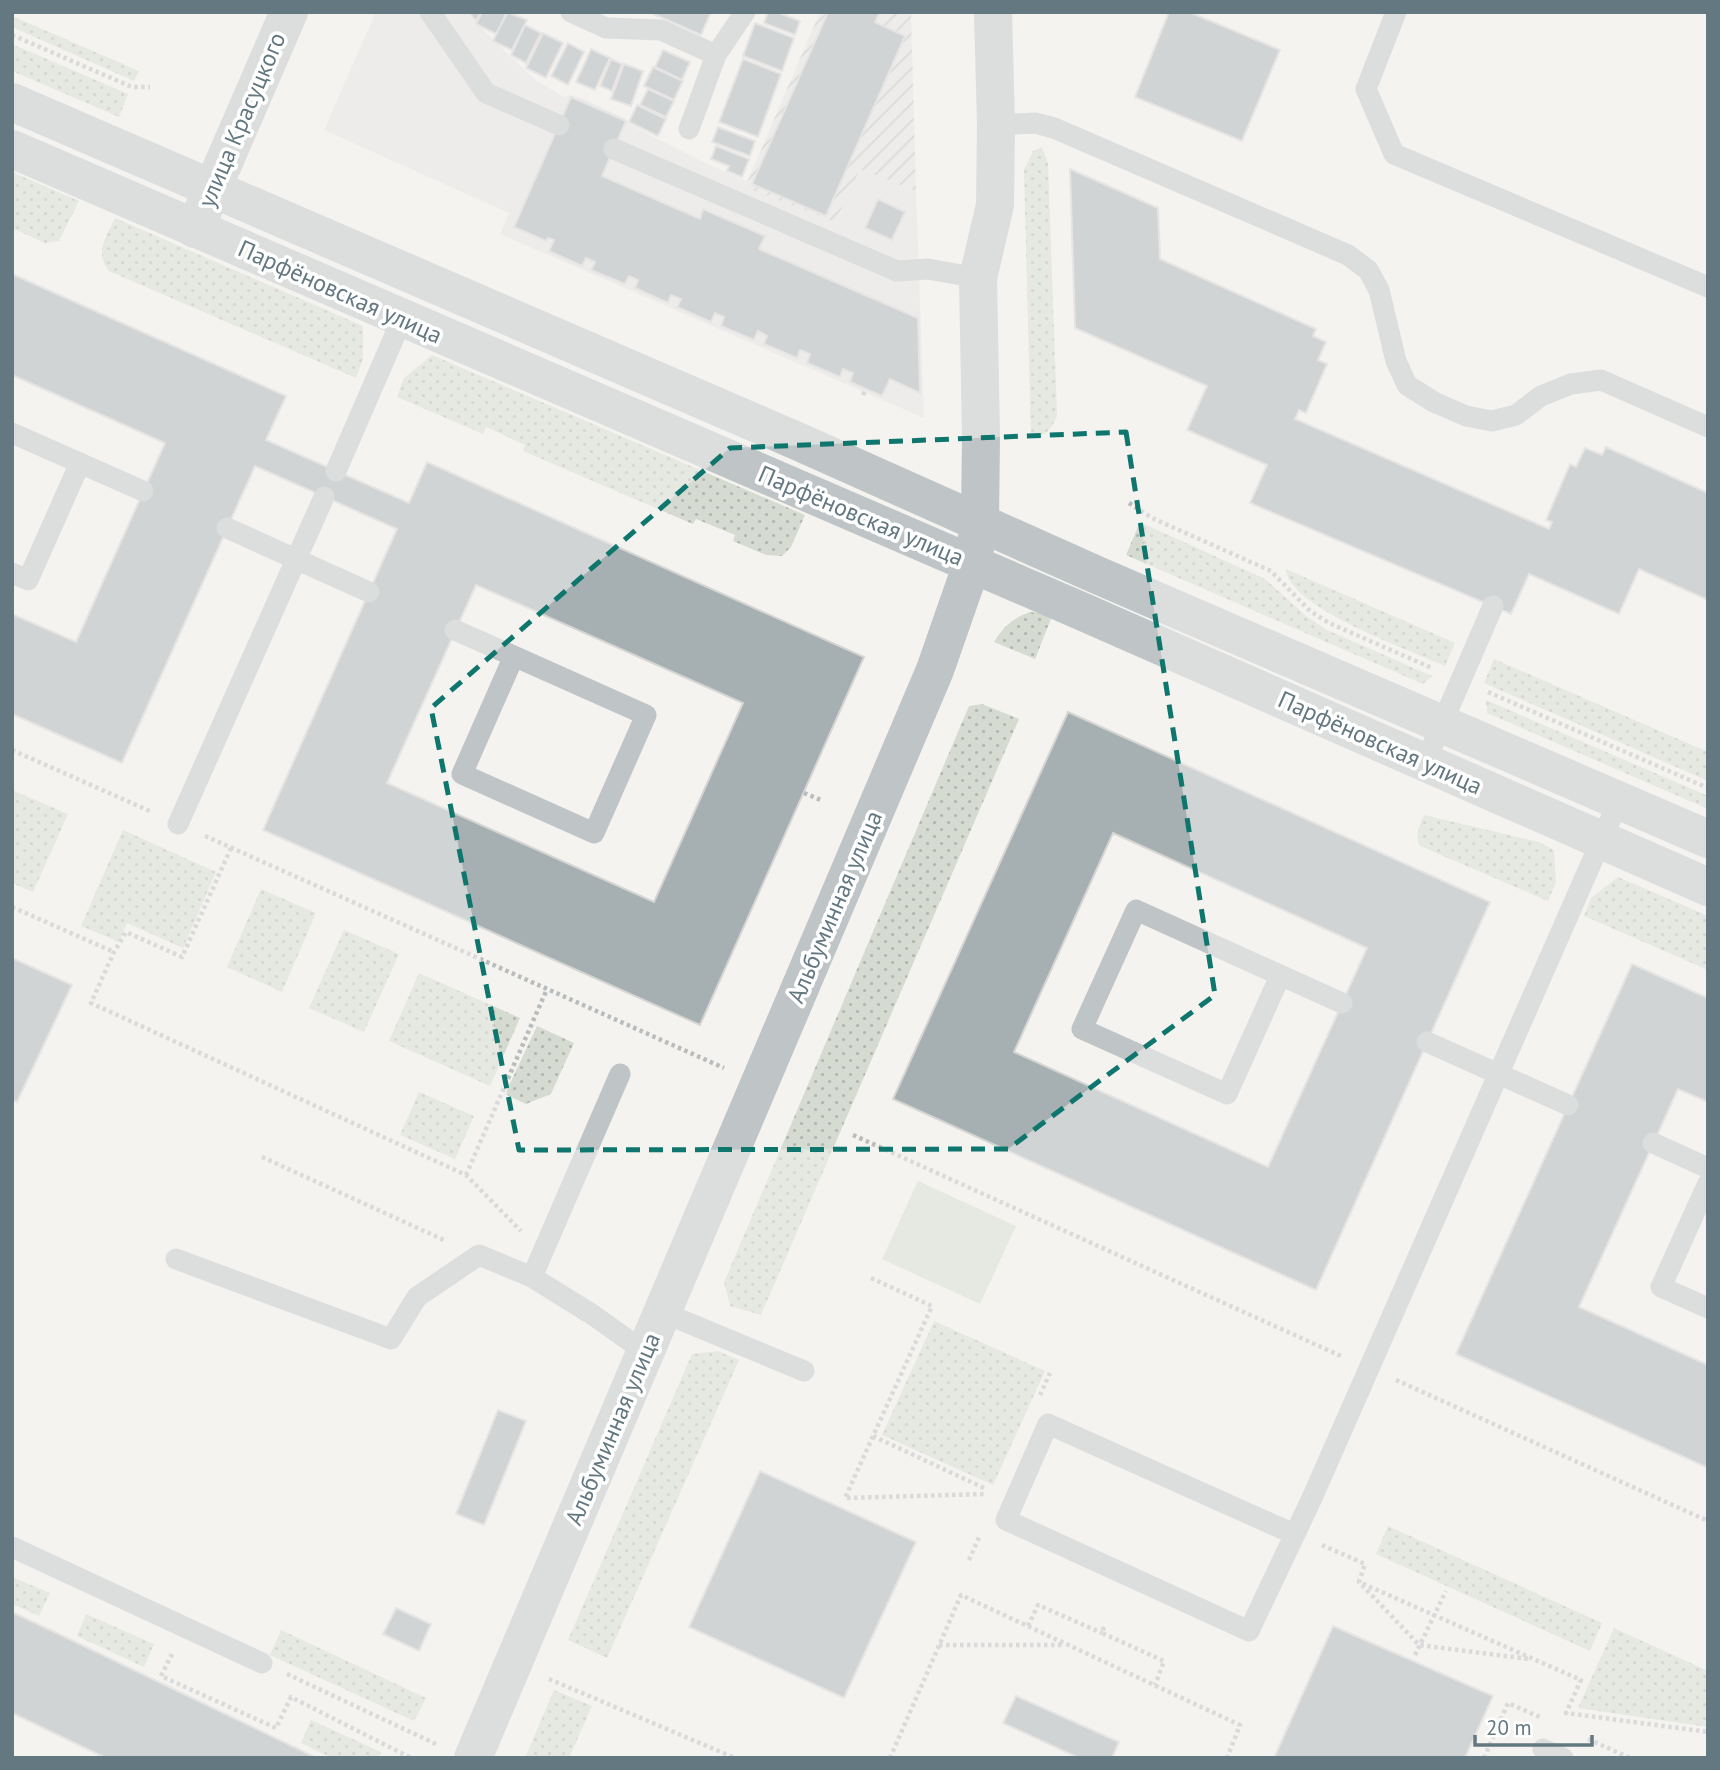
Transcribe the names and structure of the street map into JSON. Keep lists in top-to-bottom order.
{
  "streets": {
    "street": ["улица Красуцкого", "Парфёновская улица", "Альбуминная улица"]
  },
  "crossings": [
    ["улица Красуцкого", "Парфёновская улица"],
    ["Парфёновская улица", "Альбуминная улица"]
  ],
  "scale_bar": "20 m"
}
